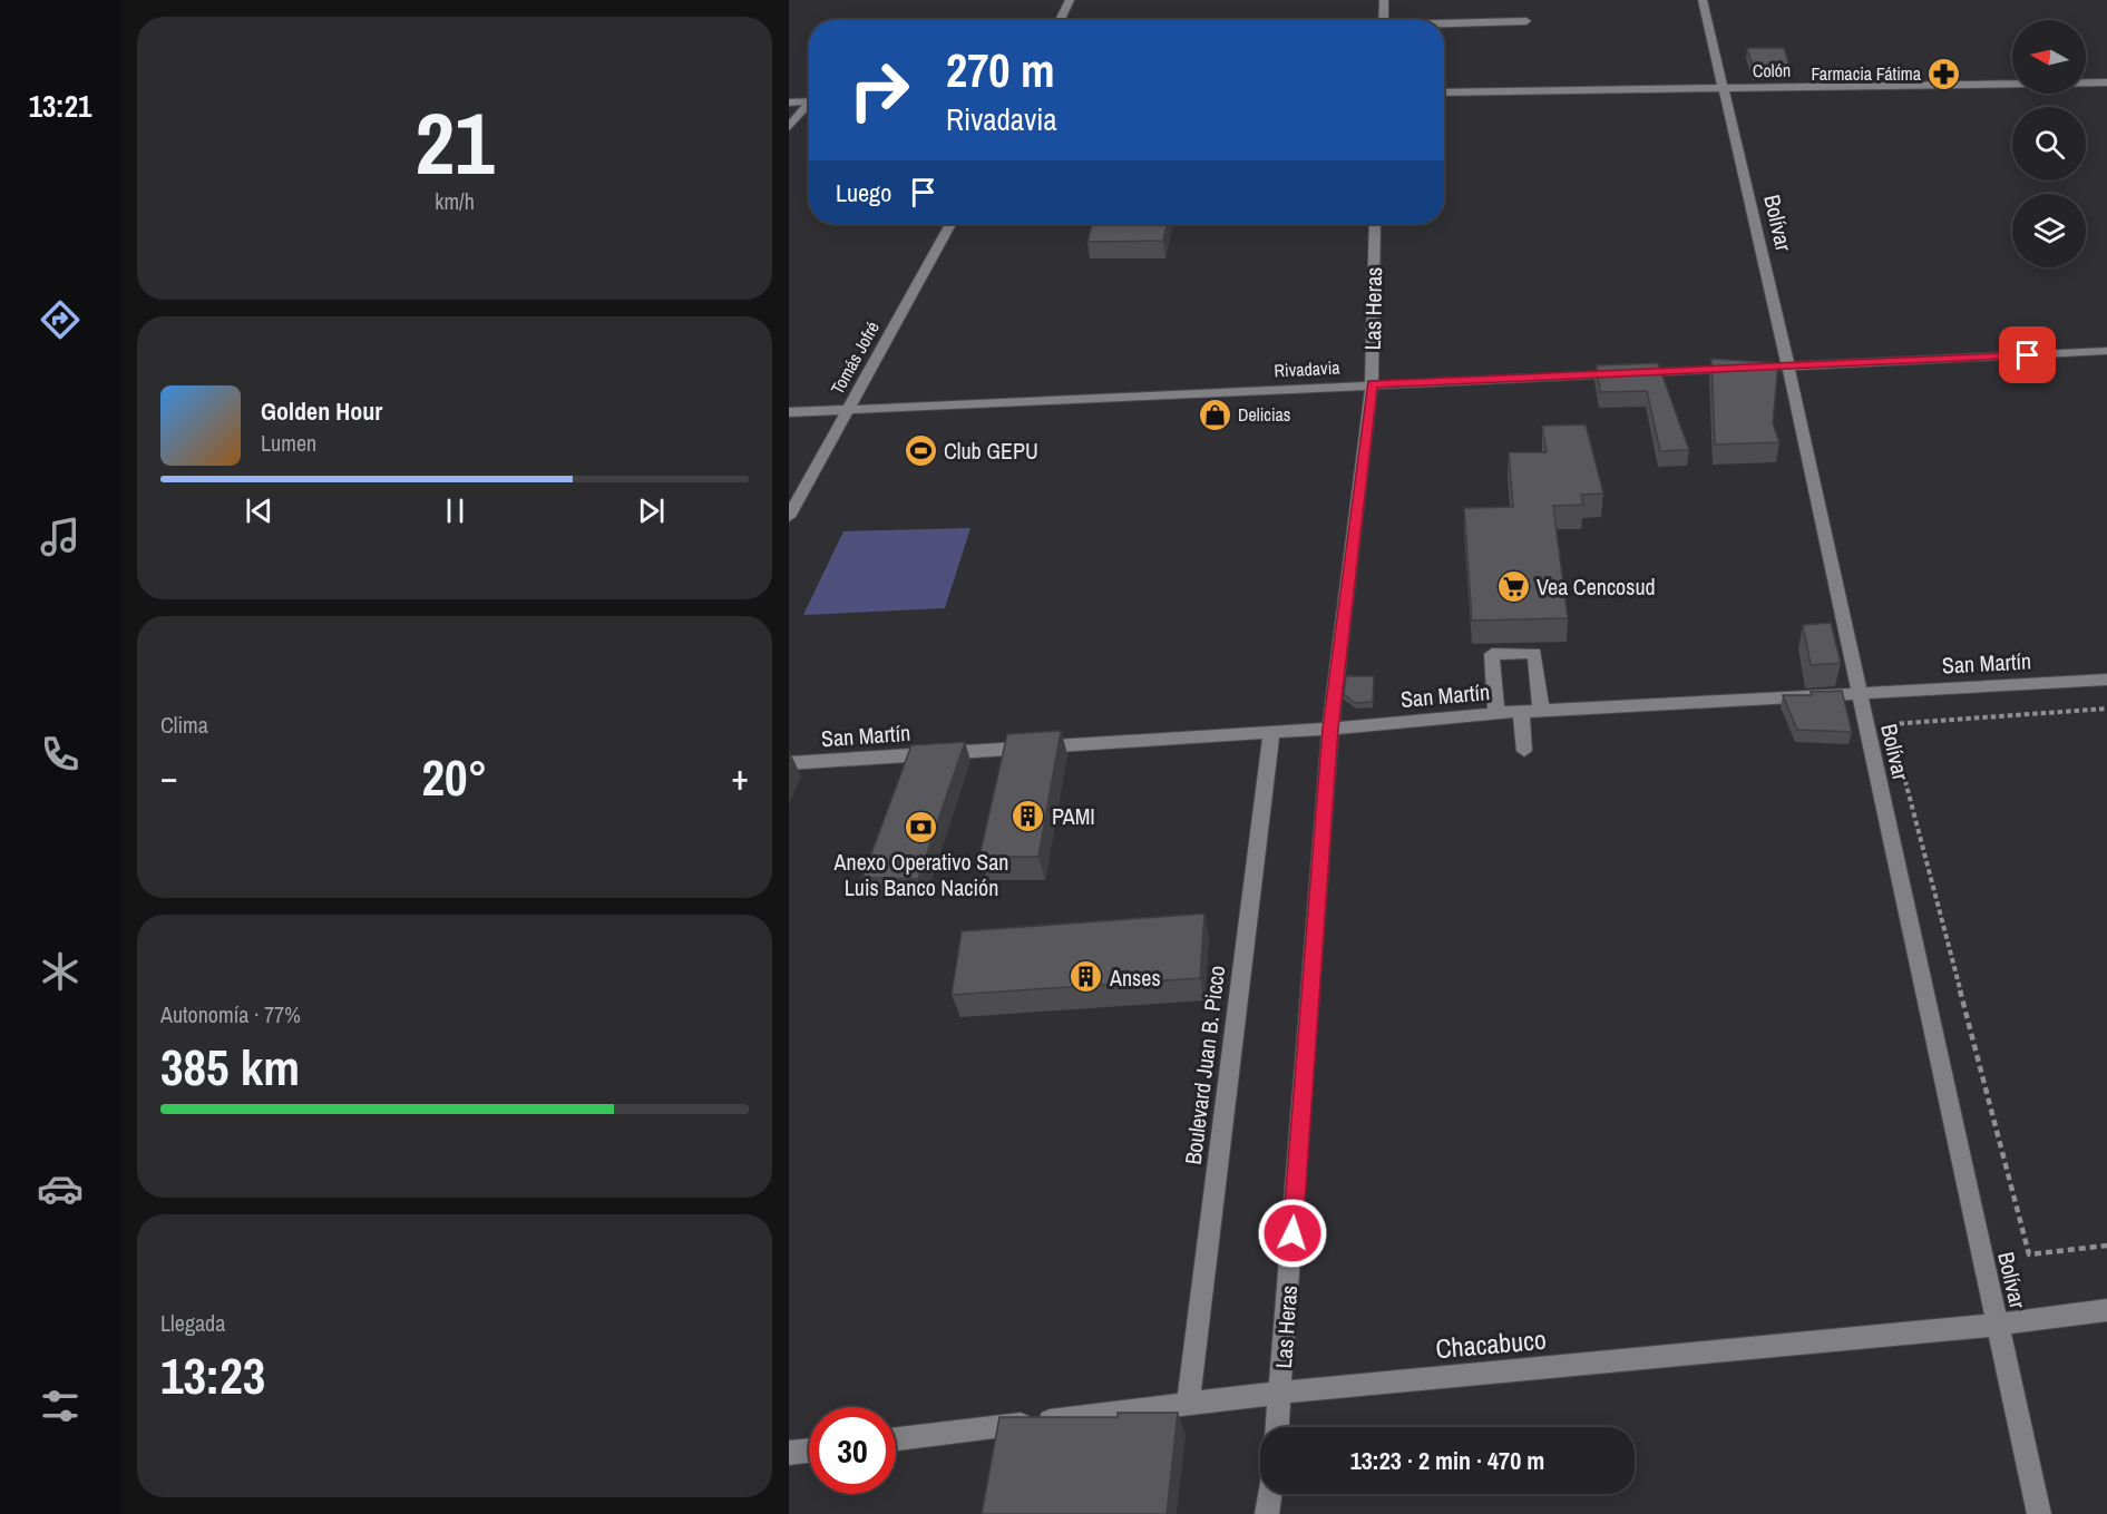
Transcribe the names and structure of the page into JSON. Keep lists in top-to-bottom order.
{
  "streets": {
    "street": [
      "Colón",
      "Bolívar",
      "Las Heras",
      "Tomás Jofré",
      "Rivadavia",
      "San Martín",
      "Boulevard Juan B. Picco",
      "Chacabuco"
    ]
  },
  "crossings": [
    ["Colón", "Bolívar"],
    ["Bolívar", "Rivadavia"],
    ["Bolívar", "San Martín"],
    ["Bolívar", "Chacabuco"],
    ["Las Heras", "Rivadavia"],
    ["Las Heras", "San Martín"],
    ["Las Heras", "Chacabuco"],
    ["Tomás Jofré", "Rivadavia"],
    ["San Martín", "Boulevard Juan B. Picco"],
    ["Boulevard Juan B. Picco", "Chacabuco"]
  ],
  "places": {
    "pharmacy": ["Farmacia Fátima"],
    "shop": ["Delicias"],
    "sports": ["Club GEPU"],
    "supermarket": ["Vea Cencosud"],
    "building": ["PAMI", "Anses"],
    "bank": ["Anexo Operativo San Luis Banco Nación"]
  },
  "north": "left",
  "page": {
    "tabs": "13:21",
    "tile": [
      ["21", "km/h"],
      "Clima",
      ["Autonomía · 77%", "385 km"],
      ["Llegada", "13:23"]
    ],
    "turn": ["270 m", "Rivadavia"],
    "then": "Luego",
    "song": ["Golden Hour", "Lumen"],
    "heat": ["−", "20°", "+"],
    "limit": "30",
    "trip": "13:23 · 2 min · 470 m"
  }
}
